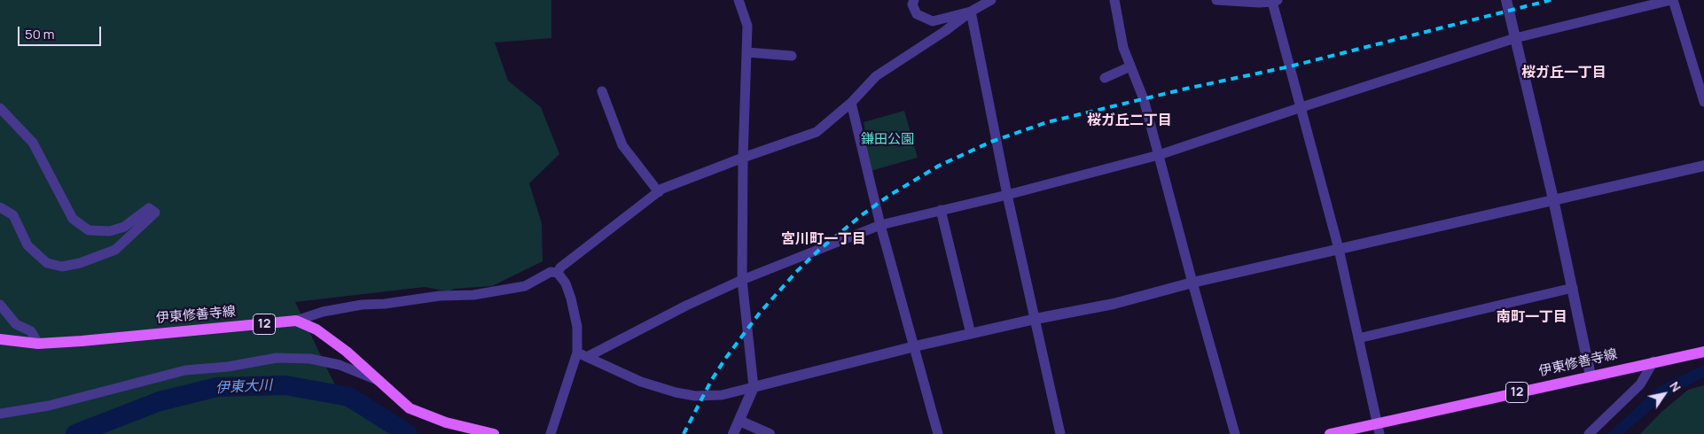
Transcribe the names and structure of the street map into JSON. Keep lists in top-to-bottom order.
{
  "streets": {
    "main road": ["伊東修善寺線", "12"]
  },
  "districts": [
    "桜ガ丘一丁目",
    "桜ガ丘二丁目",
    "宮川町一丁目",
    "南町一丁目"
  ],
  "water": ["伊東大川"],
  "parks": ["鎌田公園"],
  "scale_bar": "50 m",
  "north": "top right"
}
